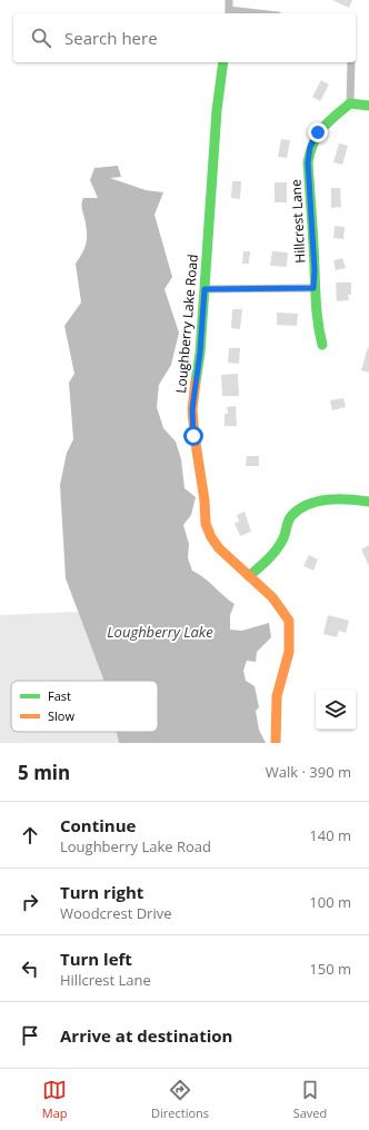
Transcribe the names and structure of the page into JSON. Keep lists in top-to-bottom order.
{
  "streets": {
    "street": ["Hillcrest Lane", "Loughberry Lake Road"]
  },
  "water": ["Loughberry Lake"],
  "legend": ["Fast", "Slow"],
  "page": {
    "search": "Search here",
    "heading": ["5 min", "Walk · 390 m"],
    "list": [
      ["Continue", "Loughberry Lake Road", "140 m"],
      ["Turn right", "Woodcrest Drive", "100 m"],
      ["Turn left", "Hillcrest Lane", "150 m"],
      "Arrive at destination"
    ],
    "nav": ["Map", "Directions", "Saved"]
  }
}
